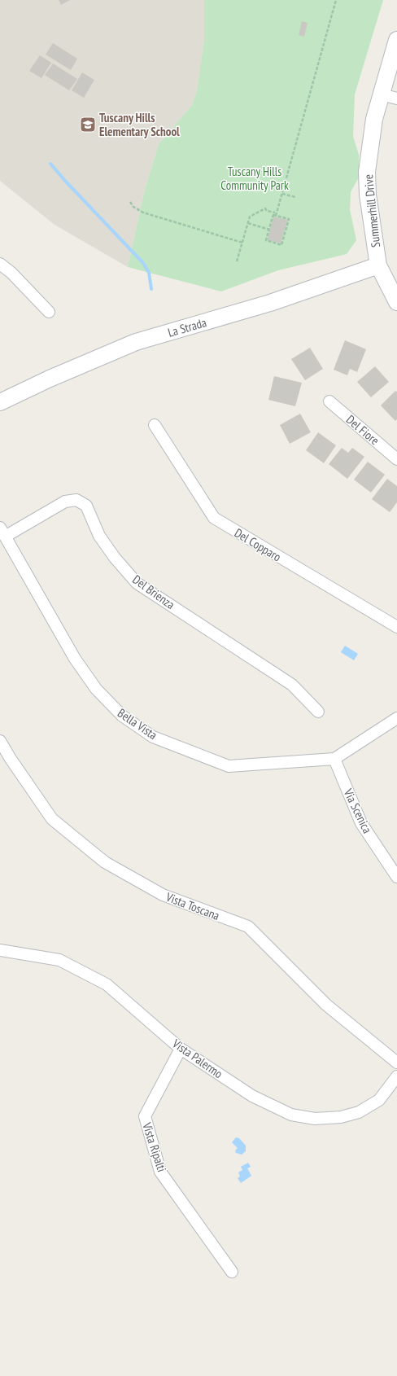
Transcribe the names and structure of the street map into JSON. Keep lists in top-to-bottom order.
{
  "streets": {
    "street": [
      "Summerhill Drive",
      "La Strada",
      "Del Fiore",
      "Del Copparo",
      "Del Brienza",
      "Bella Vista",
      "Via Scenica",
      "Vista Toscana",
      "Vista Palermo",
      "Vista Ripalti"
    ]
  },
  "crossings": [
    ["Summerhill Drive", "La Strada"],
    ["Del Brienza", "Bella Vista"],
    ["Bella Vista", "Via Scenica"],
    ["Vista Palermo", "Vista Ripalti"]
  ],
  "parks": ["Tuscany Hills Community Park"],
  "places": {
    "school or university": ["Tuscany Hills Elementary School"]
  }
}
